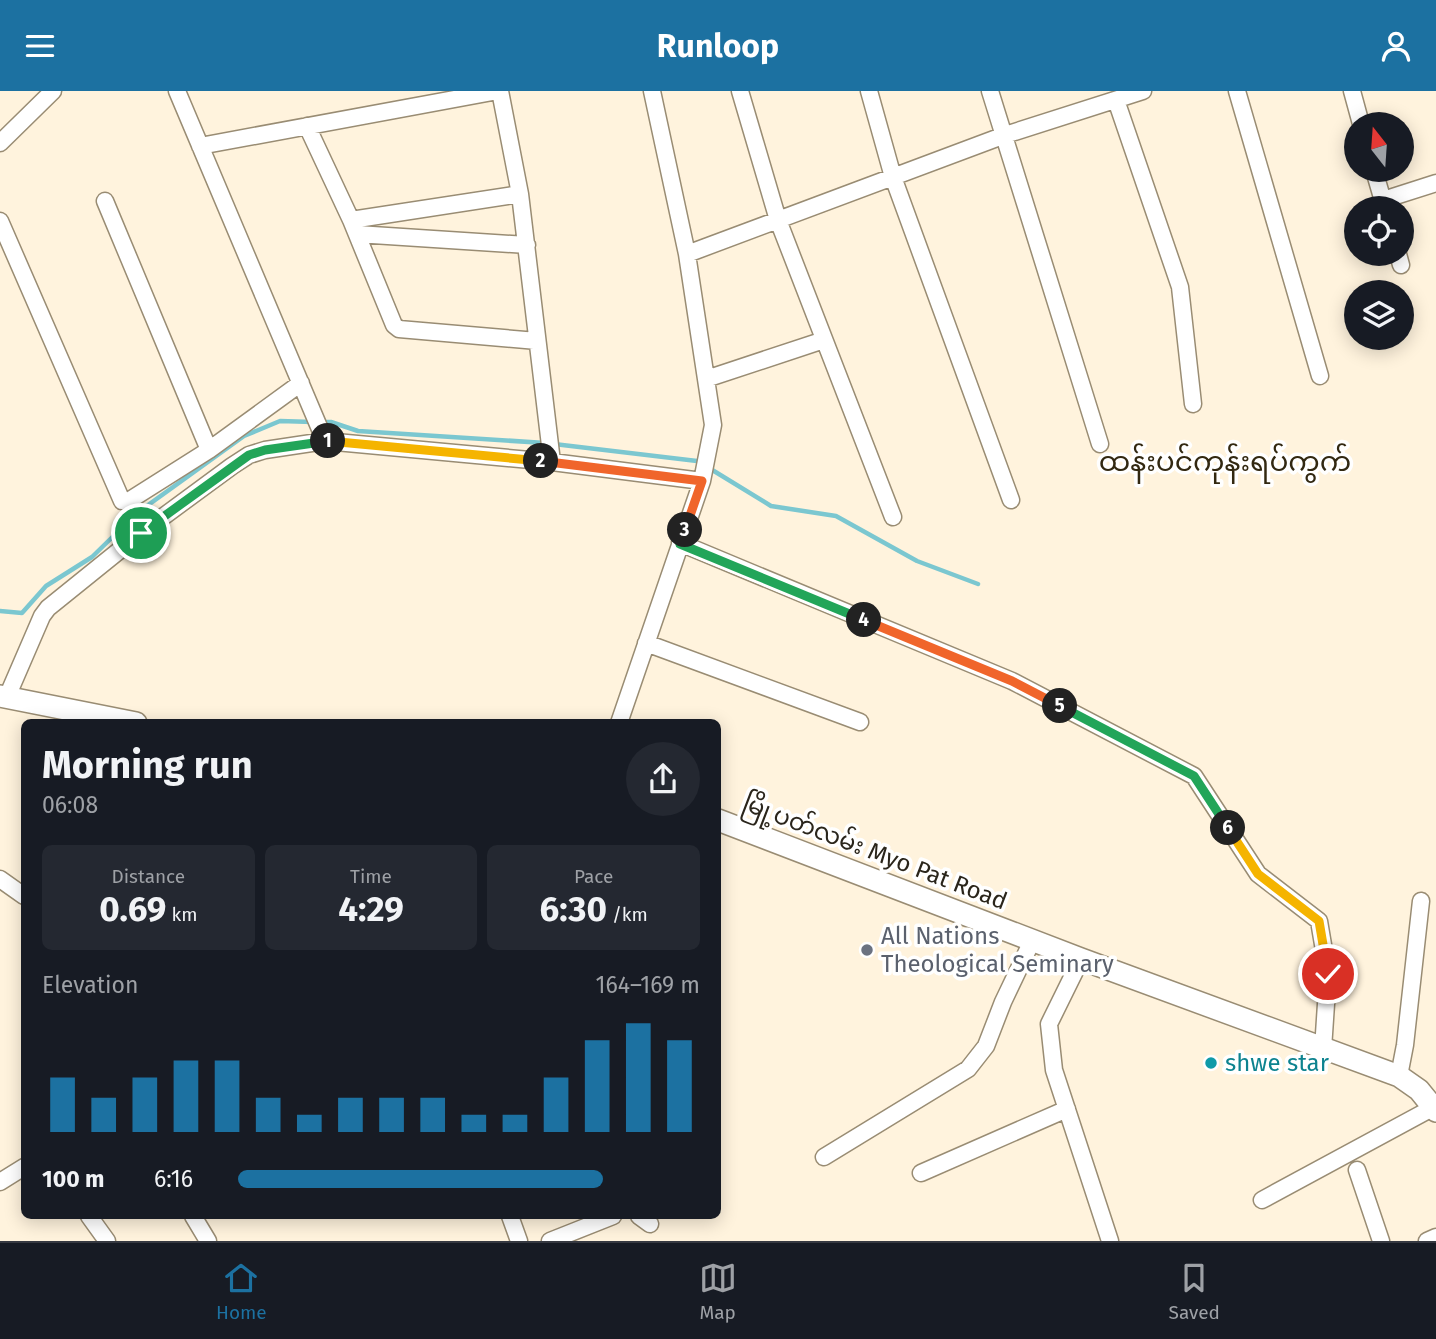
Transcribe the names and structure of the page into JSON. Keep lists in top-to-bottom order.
{
  "streets": {
    "main road": ["မြို့ပတ်လမ်း Myo Pat Road"]
  },
  "districts": ["ထန်းပင်ကုန်းရပ်ကွက်"],
  "places": ["All Nations Theological Seminary", "shwe star"],
  "north": "top",
  "page": {
    "header": "Runloop",
    "pins": [
      "1",
      "2",
      "3",
      "4",
      "5",
      "6"
    ],
    "heading": ["Morning run", "06:08"],
    "stats": [
      ["Distance", "0.69 km"],
      ["Time", "4:29"],
      ["Pace", "6:30 /km"]
    ],
    "chart": ["Elevation", "164–169 m"],
    "list": [
      {
        "name": "100 m",
        "note": "6:16"
      }
    ],
    "tabs": ["Home", "Map", "Saved"]
  }
}
